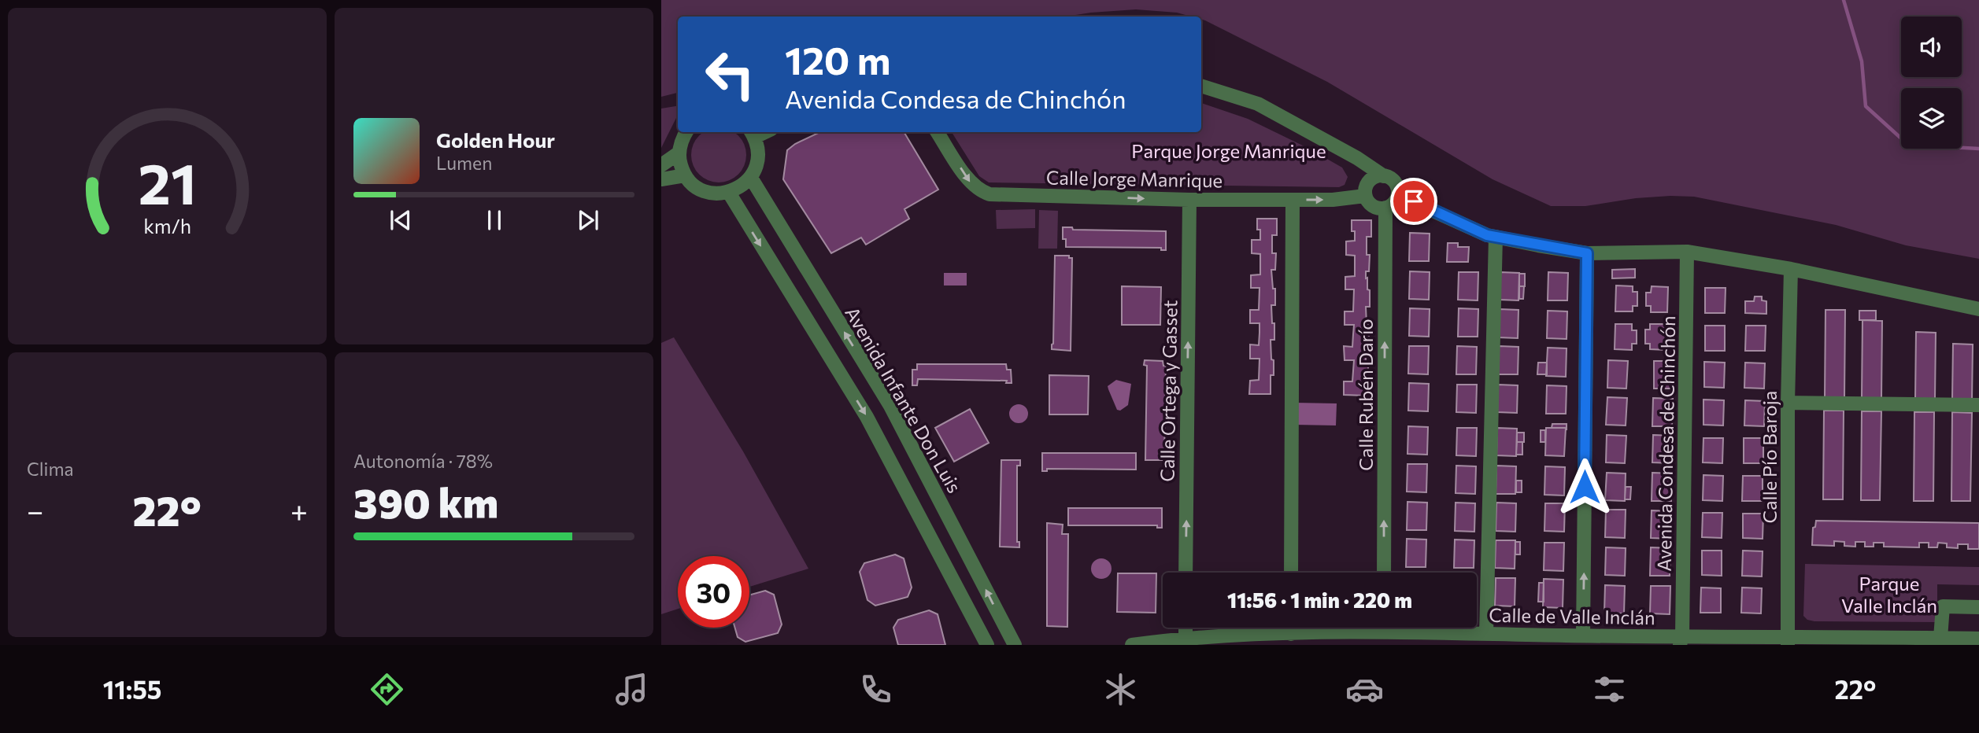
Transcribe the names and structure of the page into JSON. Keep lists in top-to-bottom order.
{
  "streets": {
    "street": [
      "Calle Jorge Manrique",
      "Calle Ortega y Gasset",
      "Calle Rubén Darío",
      "Avenida Infante Don Luis",
      "Avenida Condesa de Chinchón",
      "Calle Pío Baroja",
      "Calle de Valle Inclán"
    ]
  },
  "crossings": [
    ["Calle Jorge Manrique", "Calle Ortega y Gasset"],
    ["Calle Jorge Manrique", "Calle Rubén Darío"],
    ["Avenida Condesa de Chinchón", "Calle de Valle Inclán"],
    ["Calle Pío Baroja", "Calle de Valle Inclán"]
  ],
  "one_way": ["Calle Jorge Manrique"],
  "parks": ["Parque Jorge Manrique", "Parque Valle Inclán"],
  "page": {
    "turn": ["120 m", "Avenida Condesa de Chinchón"],
    "song": ["Golden Hour", "Lumen"],
    "tile": [
      "Clima",
      ["Autonomía · 78%", "390 km"]
    ],
    "heat": ["−", "22°", "+"],
    "limit": "30",
    "trip": "11:56 · 1 min · 220 m",
    "tabs": ["11:55", "22°"],
    "gauge": ["21", "km/h"]
  }
}
